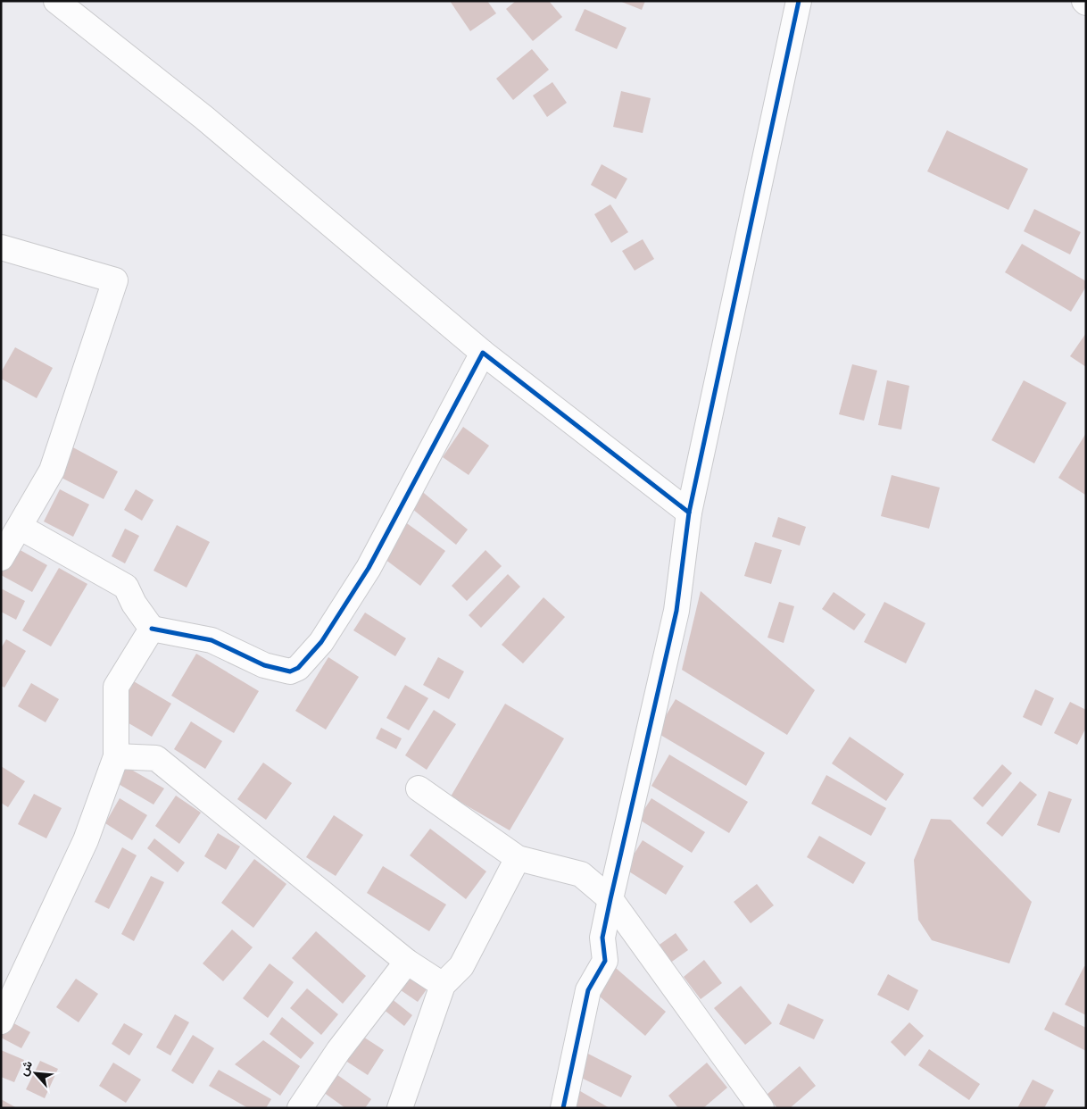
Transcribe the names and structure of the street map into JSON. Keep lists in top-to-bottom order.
{
  "north": "top left"
}
